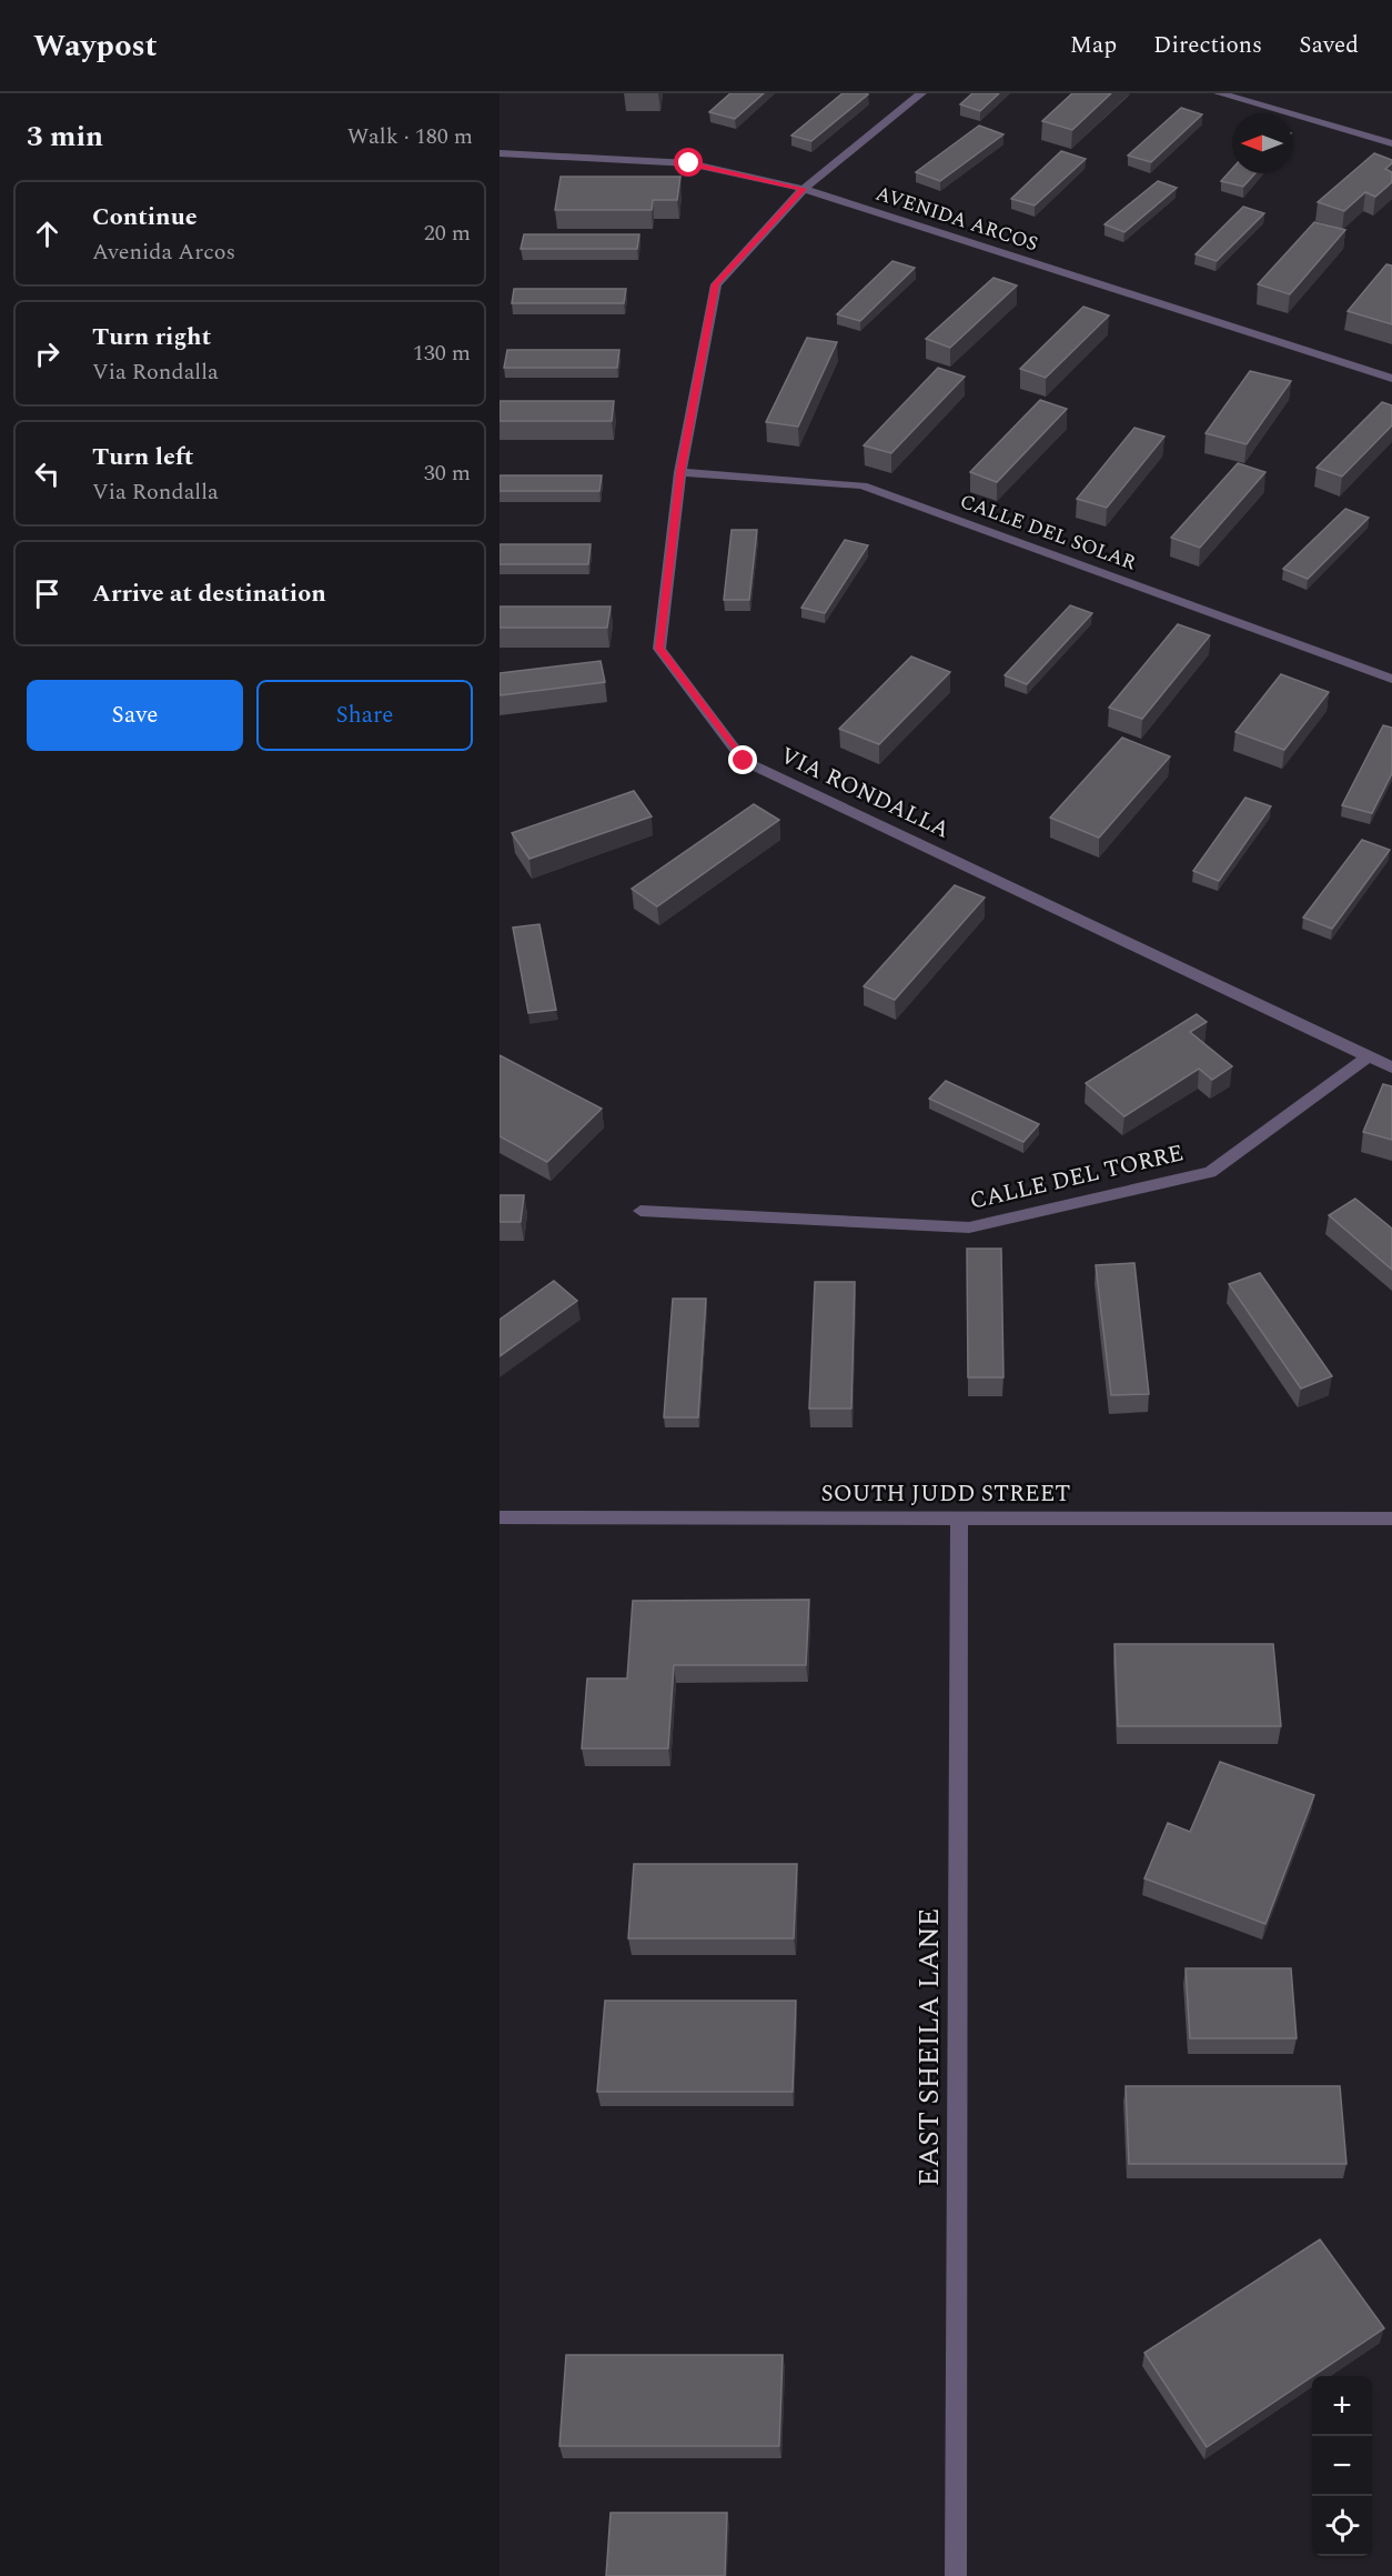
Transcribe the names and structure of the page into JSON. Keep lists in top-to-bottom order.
{
  "streets": {
    "street": [
      "AVENIDA ARCOS",
      "CALLE DEL SOLAR",
      "VIA RONDALLA",
      "CALLE DEL TORRE",
      "SOUTH JUDD STREET",
      "EAST SHEILA LANE"
    ]
  },
  "crossings": [
    ["AVENIDA ARCOS", "VIA RONDALLA"],
    ["CALLE DEL SOLAR", "VIA RONDALLA"],
    ["VIA RONDALLA", "CALLE DEL TORRE"],
    ["SOUTH JUDD STREET", "EAST SHEILA LANE"]
  ],
  "north": "left",
  "page": {
    "header": "Waypost",
    "nav": ["Map", "Directions", "Saved"],
    "heading": ["3 min", "Walk · 180 m"],
    "list": [
      ["Continue", "Avenida Arcos", "20 m"],
      ["Turn right", "Via Rondalla", "130 m"],
      ["Turn left", "Via Rondalla", "30 m"],
      "Arrive at destination"
    ],
    "buttons": ["Save", "Share"],
    "map_buttons": ["+", "−"]
  }
}
